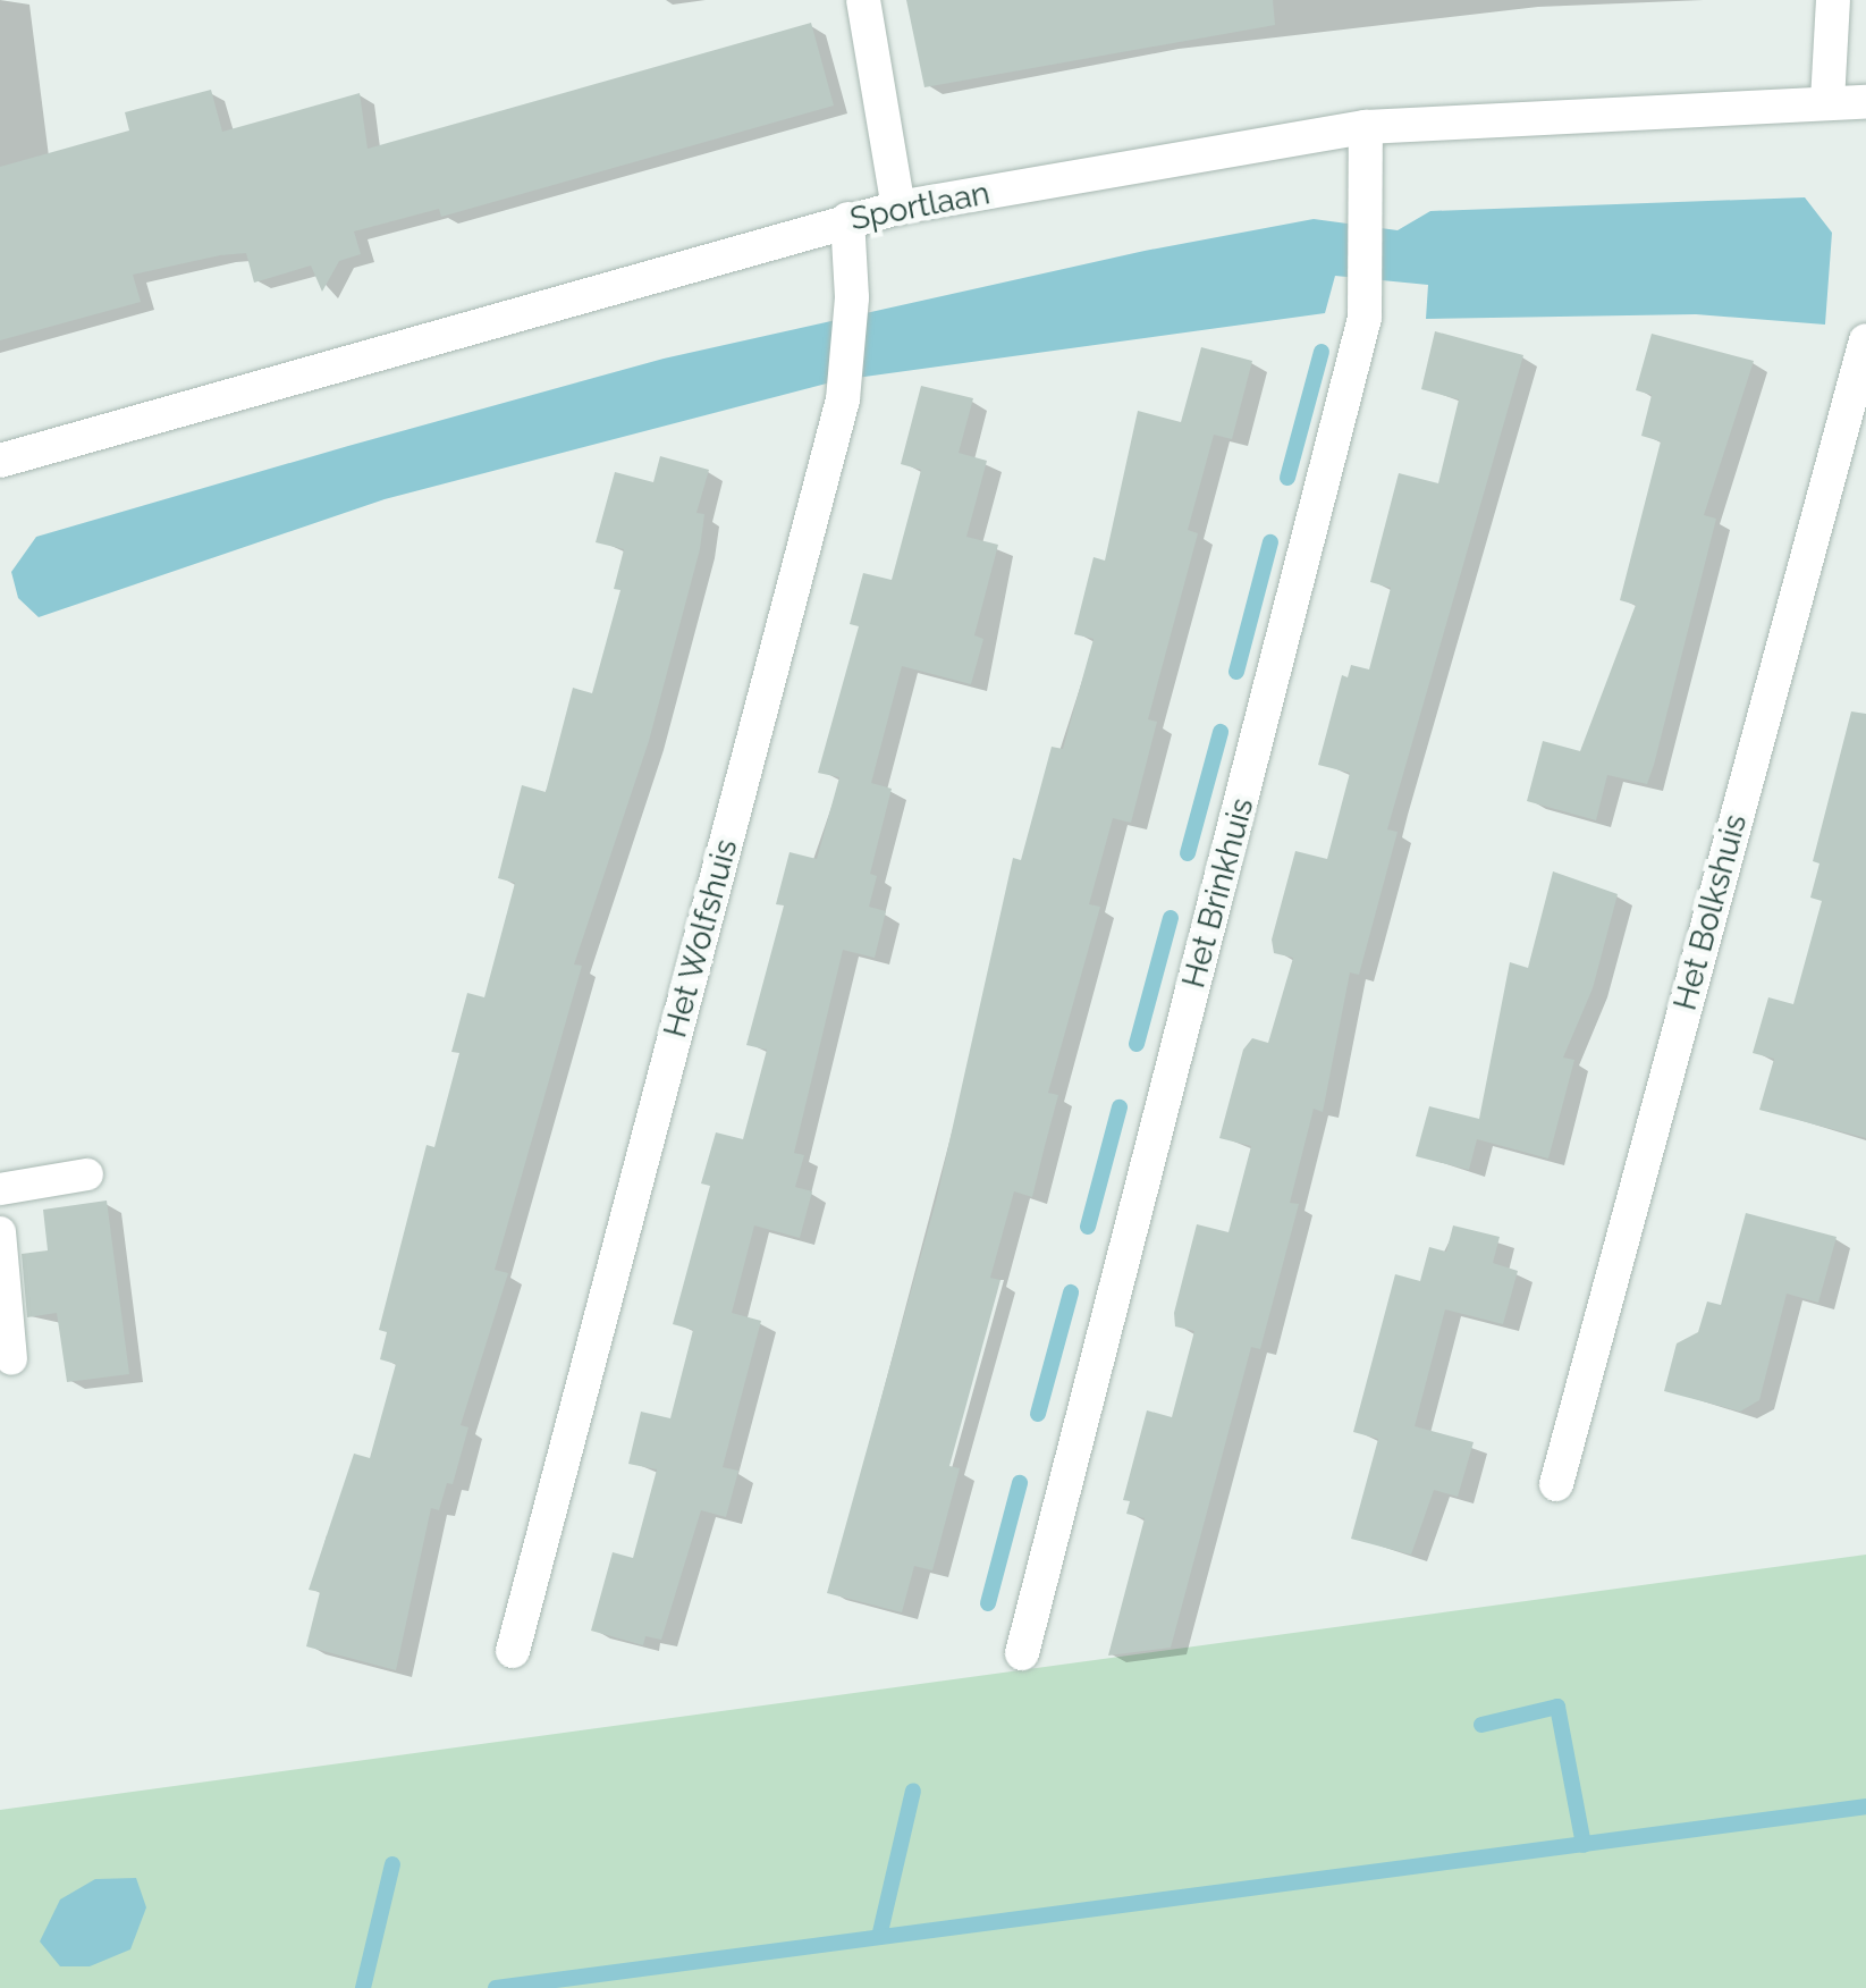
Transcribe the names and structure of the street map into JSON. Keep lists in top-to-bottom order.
{
  "streets": {
    "street": [
      "Sportlaan",
      "Het Brinkhuis",
      "Het Bolkshuis",
      "Het Wolfshuis"
    ]
  },
  "crossings": [
    ["Sportlaan", "Het Brinkhuis"],
    ["Sportlaan", "Het Wolfshuis"]
  ]
}
